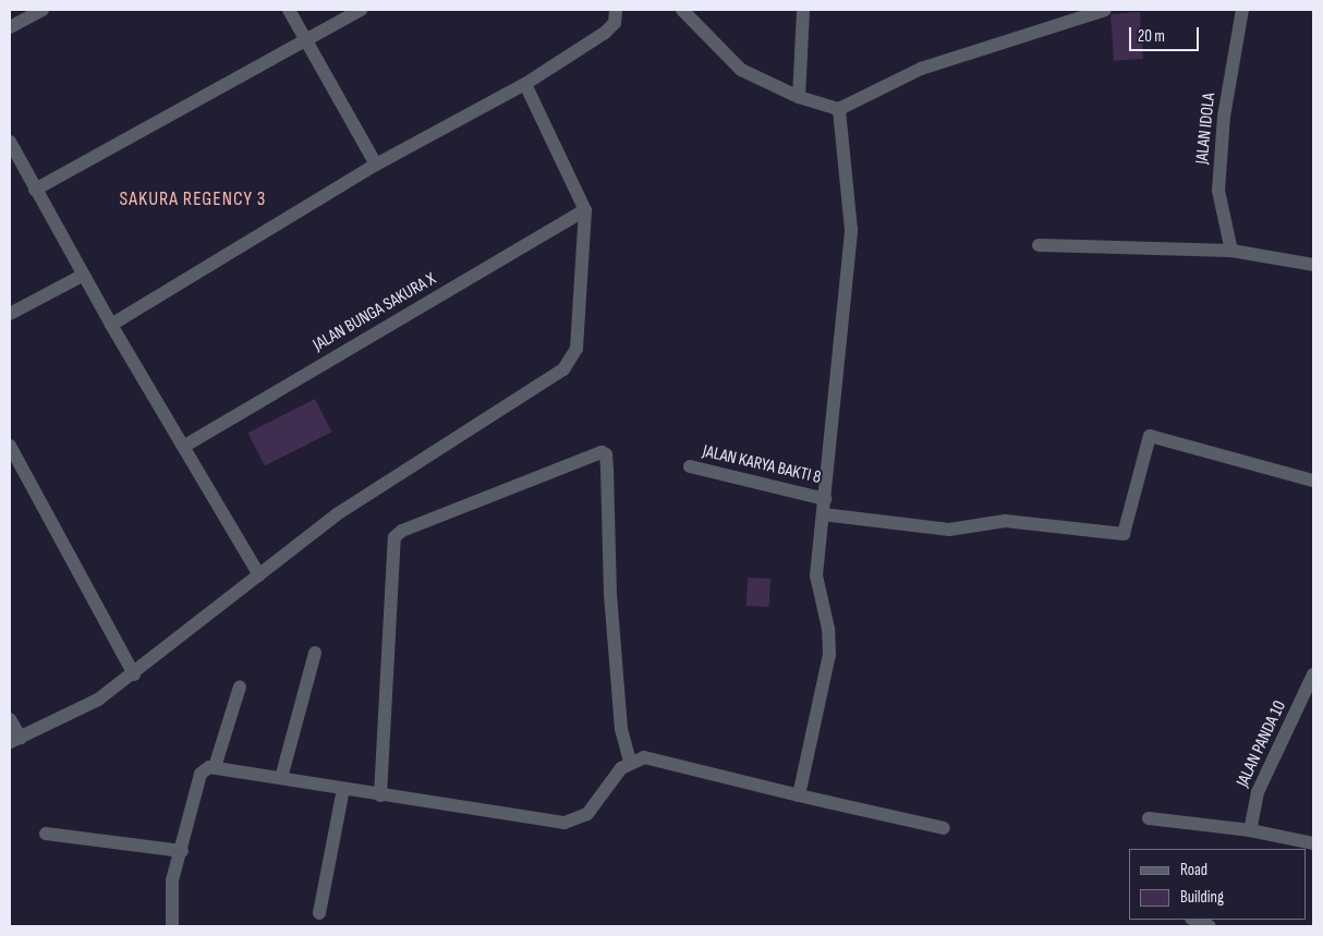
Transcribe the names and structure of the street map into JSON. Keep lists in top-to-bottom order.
{
  "streets": {
    "street": [
      "JALAN IDOLA",
      "JALAN BUNGA SAKURA X",
      "JALAN KARYA BAKTI 8",
      "JALAN PANDA 10"
    ]
  },
  "districts": ["SAKURA REGENCY 3"],
  "legend": ["Road", "Building"],
  "scale_bar": "20 m"
}
